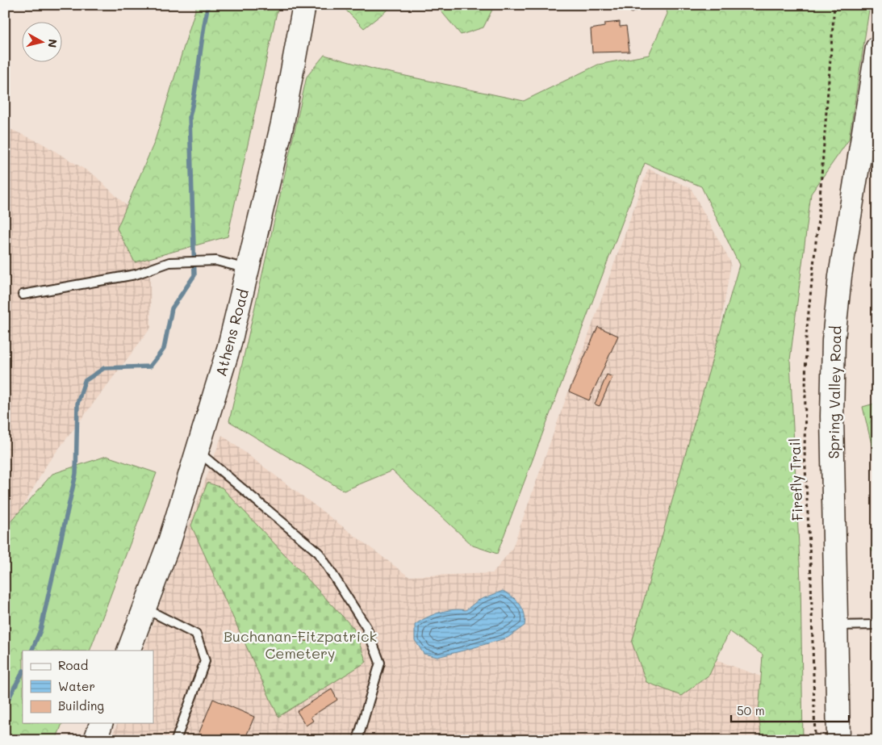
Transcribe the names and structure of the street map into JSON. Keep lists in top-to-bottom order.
{
  "streets": {
    "street": ["Athens Road", "Spring Valley Road"],
    "path": ["Firefly Trail"]
  },
  "parks": ["Buchanan-Fitzpatrick Cemetery"],
  "legend": ["Road", "Water", "Building"],
  "scale_bar": "50 m",
  "north": "right"
}
